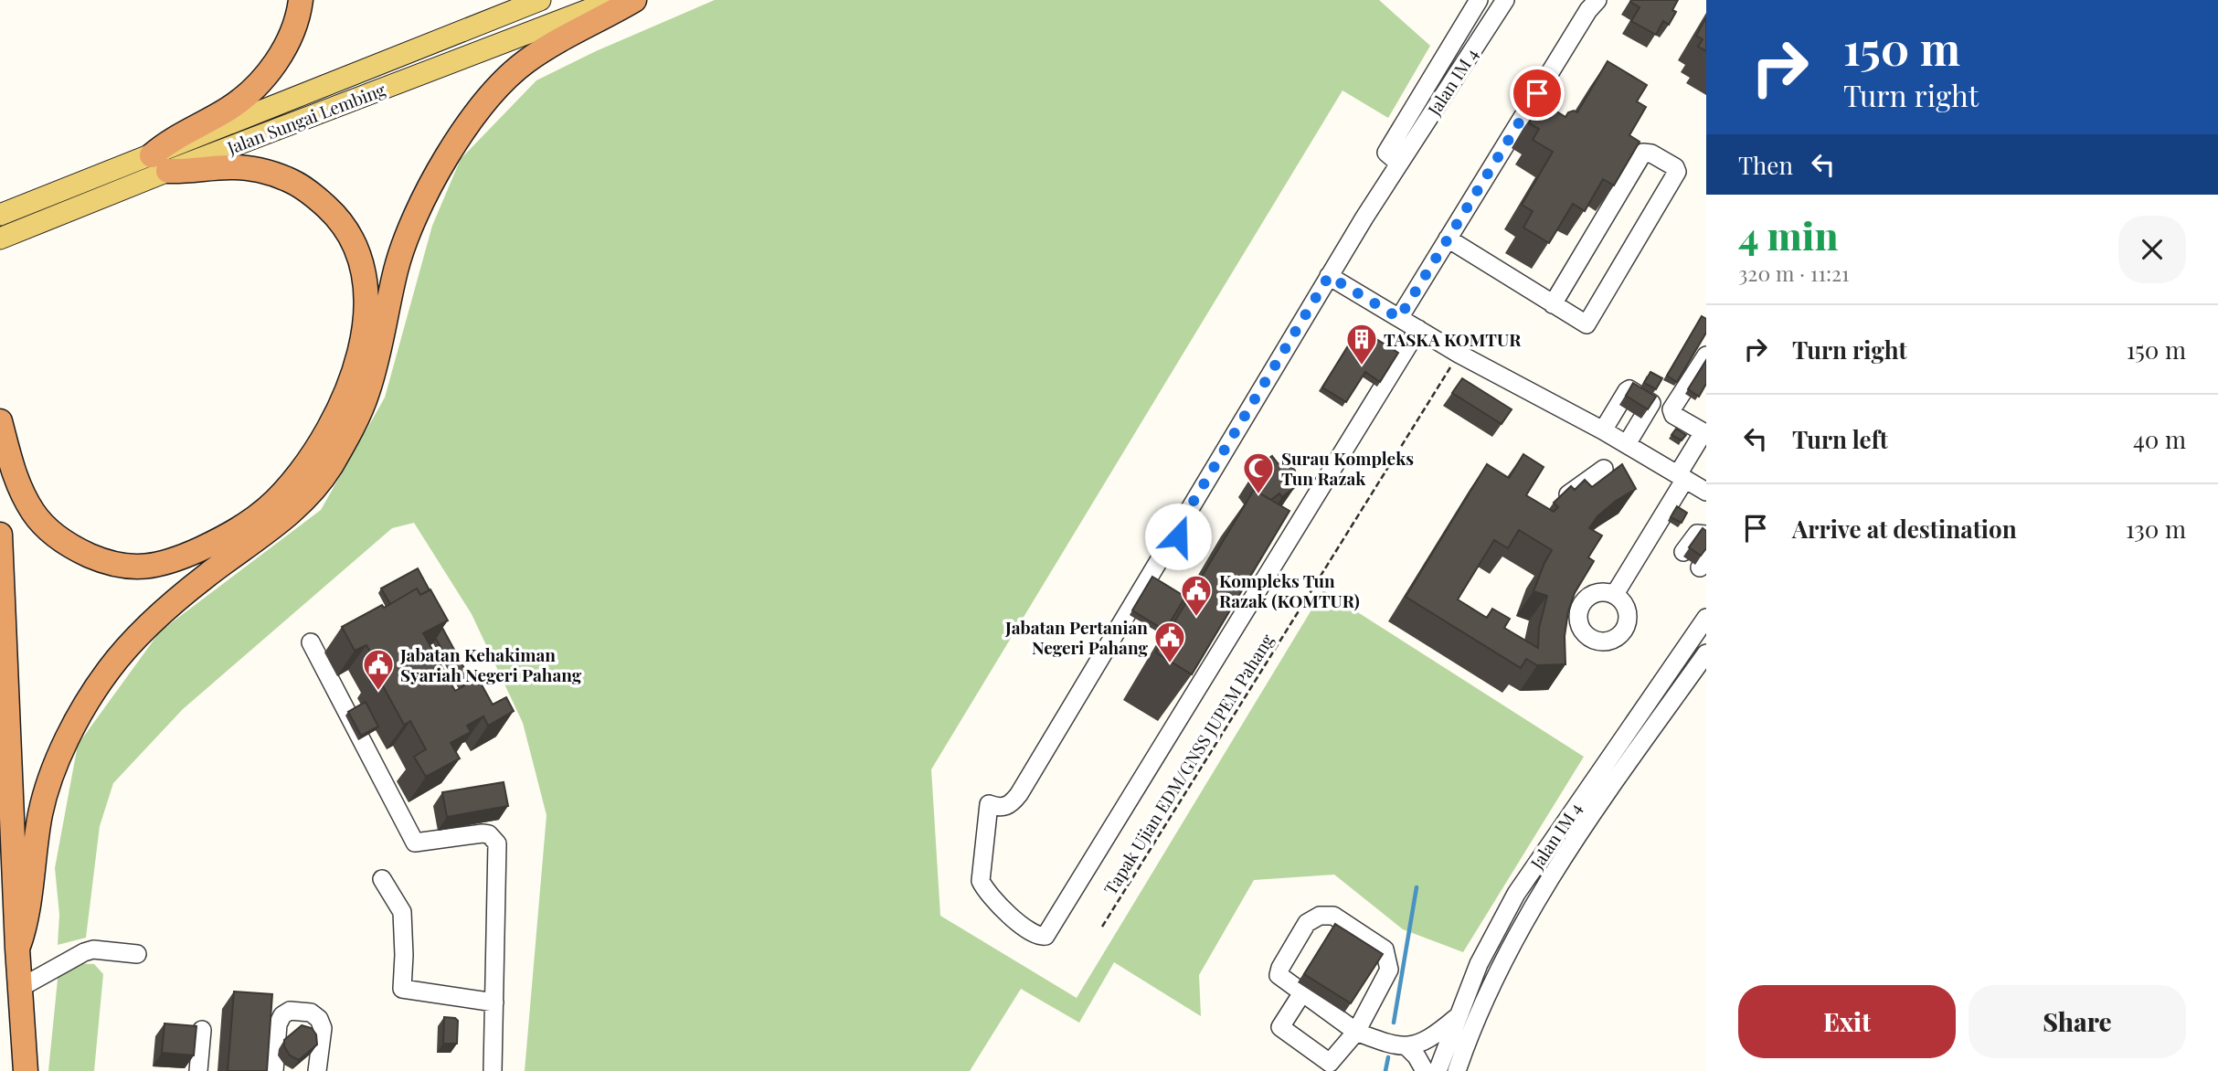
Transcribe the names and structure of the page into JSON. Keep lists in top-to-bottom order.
{
  "streets": {
    "main road": ["Jalan Sungai Lembing"],
    "street": ["Jalan IM 4"],
    "path": ["Tapak Ujian EDM/GNSS JUPEM Pahang"]
  },
  "places": {
    "building": ["TASKA KOMTUR"],
    "mosque": ["Surau Kompleks Tun Razak"],
    "public building": ["Kompleks Tun Razak (KOMTUR)", "Jabatan Pertanian Negeri Pahang", "Jabatan Kehakiman Syariah Negeri Pahang"]
  },
  "page": {
    "turn": ["150 m", "Turn right"],
    "then": "Then",
    "heading": ["4 min", "320 m · 11:21"],
    "list": [
      {
        "name": "Turn right",
        "value": "150 m"
      },
      {
        "name": "Turn left",
        "value": "40 m"
      },
      {
        "name": "Arrive at destination",
        "value": "130 m"
      }
    ],
    "buttons": ["Exit", "Share"]
  }
}
